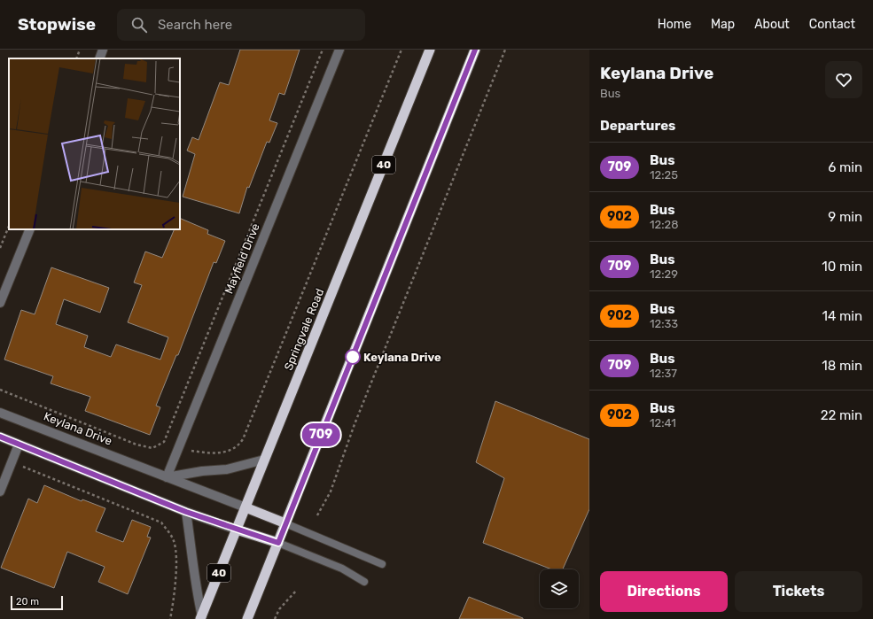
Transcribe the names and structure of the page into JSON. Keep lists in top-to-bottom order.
{
  "streets": {
    "highway": ["40", "Springvale Road", "Keylana Drive"],
    "street": ["Mayfield Drive"]
  },
  "crossings": [
    ["Mayfield Drive", "Keylana Drive"],
    ["Springvale Road", "Keylana Drive"]
  ],
  "places": ["Keylana Drive"],
  "lines": ["bus line 709"],
  "scale_bar": "20 m",
  "page": {
    "header": "Stopwise",
    "search": "Search here",
    "nav": [
      "Home",
      "Map",
      "About",
      "Contact"
    ],
    "on_map": "709",
    "heading": [
      ["Keylana Drive", "Bus"],
      "Departures"
    ],
    "list": [
      {
        "mark": "709",
        "name": "Bus",
        "note": "12:25",
        "value": "6 min"
      },
      {
        "mark": "902",
        "name": "Bus",
        "note": "12:28",
        "value": "9 min"
      },
      {
        "mark": "709",
        "name": "Bus",
        "note": "12:29",
        "value": "10 min"
      },
      {
        "mark": "902",
        "name": "Bus",
        "note": "12:33",
        "value": "14 min"
      },
      {
        "mark": "709",
        "name": "Bus",
        "note": "12:37",
        "value": "18 min"
      },
      {
        "mark": "902",
        "name": "Bus",
        "note": "12:41",
        "value": "22 min"
      }
    ],
    "buttons": ["Directions", "Tickets"],
    "scale": "20 m"
  }
}
